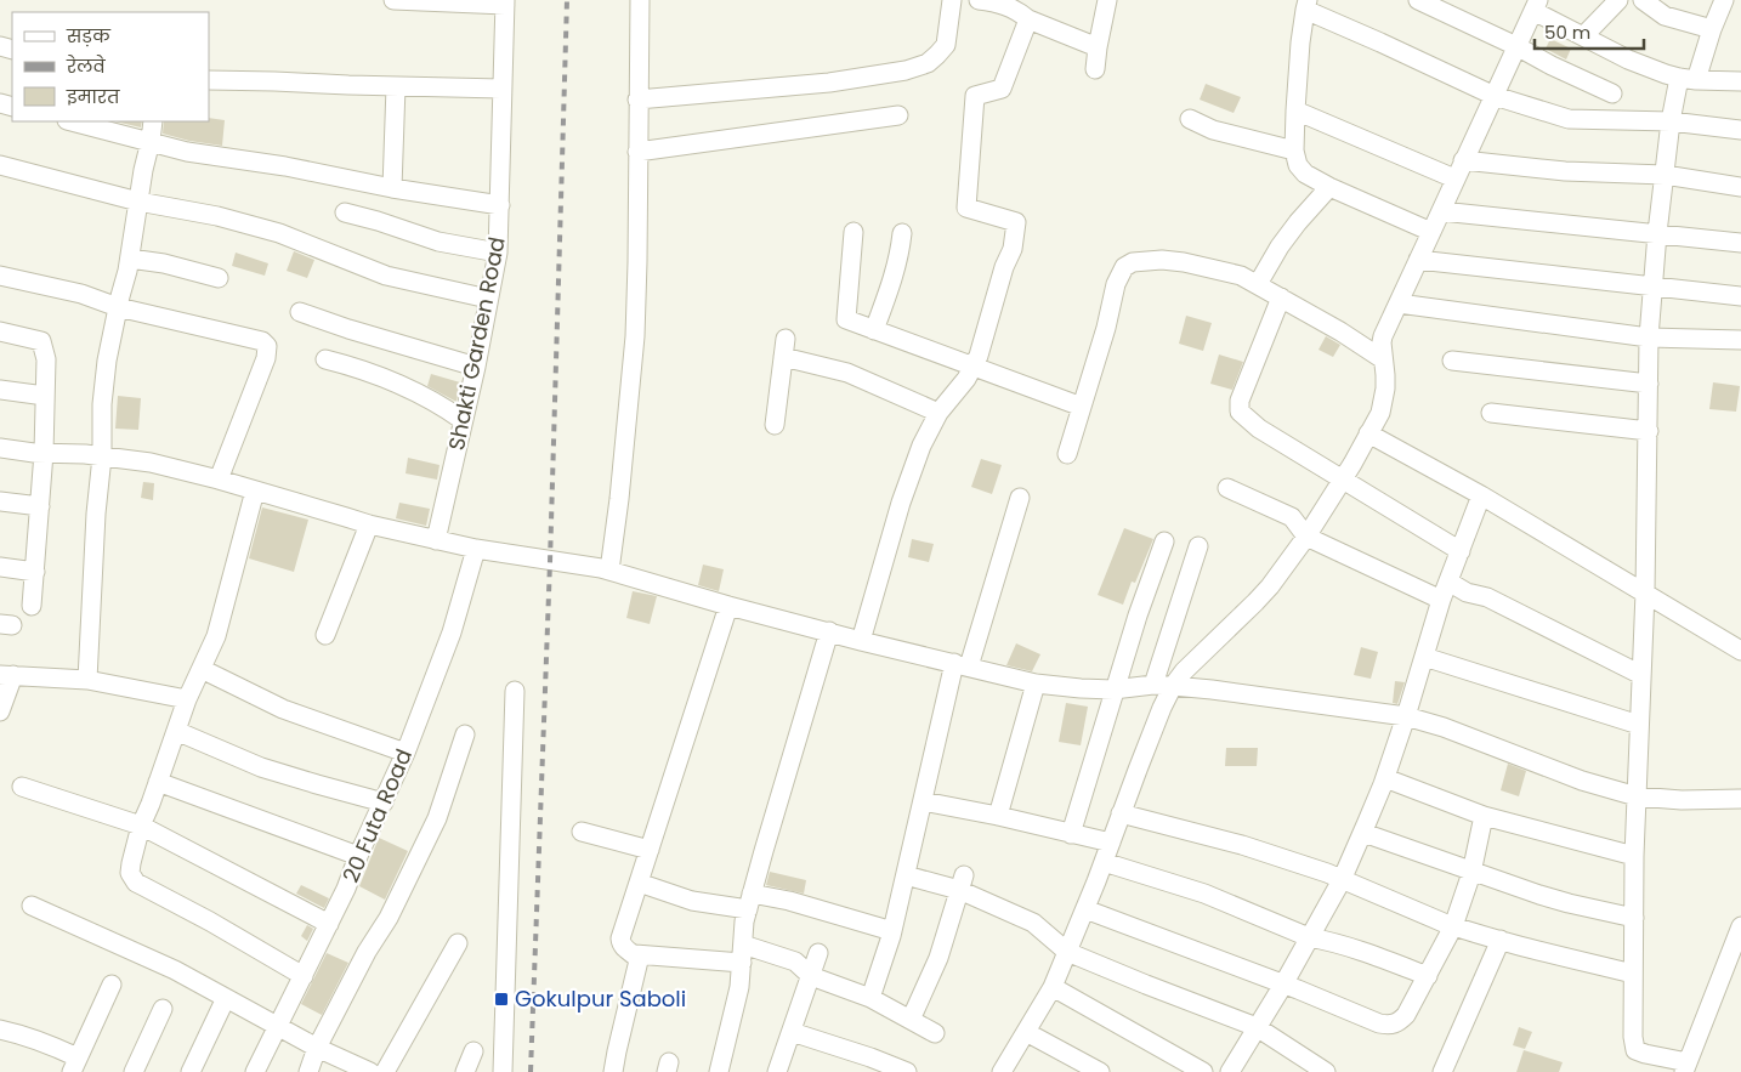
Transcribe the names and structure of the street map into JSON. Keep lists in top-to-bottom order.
{
  "streets": {
    "street": ["Shakti Garden Road", "20 Futa Road"]
  },
  "places": {
    "transit": ["Gokulpur Saboli"]
  },
  "legend": ["सड़क", "रेलवे", "इमारत"],
  "scale_bar": "50 m"
}
